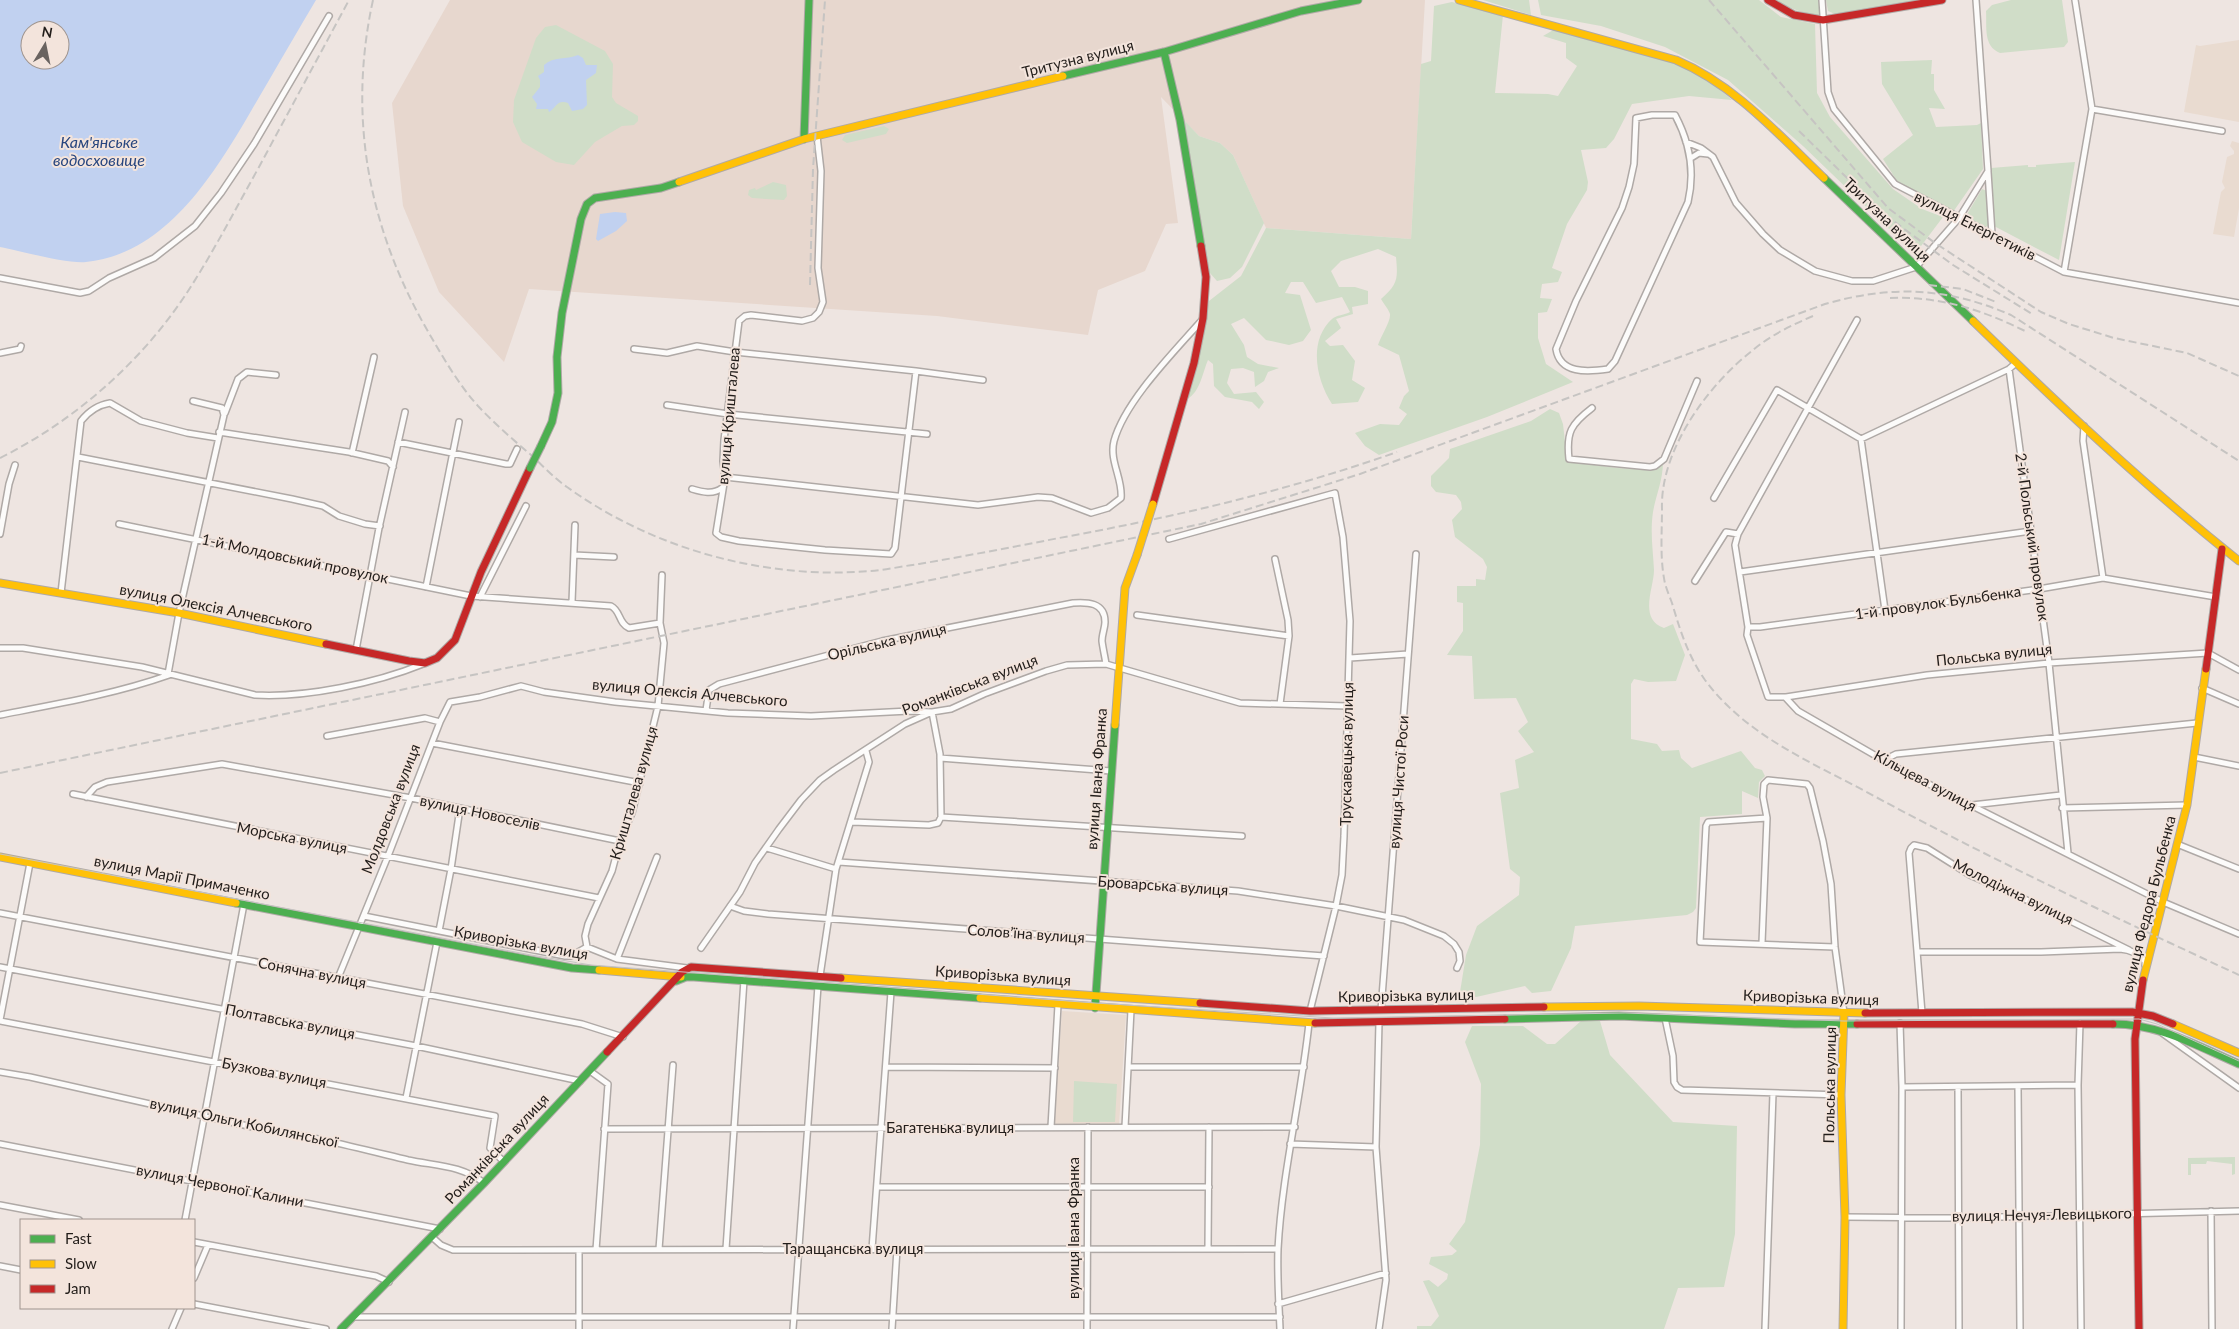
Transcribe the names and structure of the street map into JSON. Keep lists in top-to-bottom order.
{
  "streets": {
    "main road": [
      "Тритузна вулиця",
      "вулиця Олексія Алчевського",
      "Польська вулиця",
      "Романківська вулиця",
      "вулиця Івана Франка",
      "вулиця Марії Примаченко",
      "вулиця Федора Бульбенка",
      "Криворізька вулиця"
    ],
    "street": [
      "вулиця Енергетиків",
      "вулиця Кришталева",
      "2-й Польський провулок",
      "1-й Молдовський провулок",
      "1-й провулок Бульбенка",
      "Орільська вулиця",
      "Трускавецька вулиця",
      "Кільцева вулиця",
      "вулиця Чистої Роси",
      "Кришталева вулиця",
      "Молдовська вулиця",
      "вулиця Новоселів",
      "Морська вулиця",
      "Броварська вулиця",
      "Молодіжна вулиця",
      "Соловʼїна вулиця",
      "Сонячна вулиця",
      "Полтавська вулиця",
      "Бузкова вулиця",
      "вулиця Ольги Кобилянської",
      "Багатенька вулиця",
      "вулиця Червоної Калини",
      "вулиця Нечуя-Левицького",
      "Таращанська вулиця"
    ]
  },
  "crossings": [
    ["Тритузна вулиця", "вулиця Кришталева"],
    ["Тритузна вулиця", "1-й Молдовський провулок"],
    ["Тритузна вулиця", "вулиця Івана Франка"],
    ["Тритузна вулиця", "вулиця Федора Бульбенка"],
    ["2-й Польський провулок", "1-й провулок Бульбенка"],
    ["2-й Польський провулок", "Польська вулиця"],
    ["2-й Польський провулок", "Кільцева вулиця"],
    ["1-й Молдовський провулок", "Кришталева вулиця"],
    ["1-й провулок Бульбенка", "Кільцева вулиця"],
    ["1-й провулок Бульбенка", "вулиця Федора Бульбенка"],
    ["вулиця Олексія Алчевського", "Орільська вулиця"],
    ["вулиця Олексія Алчевського", "Романківська вулиця"],
    ["вулиця Олексія Алчевського", "Кришталева вулиця"],
    ["вулиця Олексія Алчевського", "Молдовська вулиця"],
    ["Орільська вулиця", "Романківська вулиця"],
    ["Польська вулиця", "Кільцева вулиця"],
    ["Польська вулиця", "вулиця Федора Бульбенка"],
    ["Польська вулиця", "Криворізька вулиця"],
    ["Польська вулиця", "вулиця Нечуя-Левицького"],
    ["Романківська вулиця", "Трускавецька вулиця"],
    ["Романківська вулиця", "вулиця Івана Франка"],
    ["Романківська вулиця", "Соловʼїна вулиця"],
    ["Романківська вулиця", "Криворізька вулиця"],
    ["Романківська вулиця", "Сонячна вулиця"],
    ["Романківська вулиця", "Полтавська вулиця"],
    ["Романківська вулиця", "Бузкова вулиця"],
    ["Романківська вулиця", "вулиця Ольги Кобилянської"],
    ["Романківська вулиця", "вулиця Червоної Калини"],
    ["Романківська вулиця", "Таращанська вулиця"],
    ["Трускавецька вулиця", "Броварська вулиця"],
    ["Трускавецька вулиця", "Соловʼїна вулиця"],
    ["Трускавецька вулиця", "Криворізька вулиця"],
    ["вулиця Івана Франка", "Броварська вулиця"],
    ["вулиця Івана Франка", "Соловʼїна вулиця"],
    ["вулиця Івана Франка", "Криворізька вулиця"],
    ["вулиця Івана Франка", "Багатенька вулиця"],
    ["вулиця Івана Франка", "Таращанська вулиця"],
    ["Кільцева вулиця", "вулиця Федора Бульбенка"],
    ["вулиця Чистої Роси", "Броварська вулиця"],
    ["вулиця Чистої Роси", "Криворізька вулиця"],
    ["Кришталева вулиця", "вулиця Новоселів"],
    ["Кришталева вулиця", "Морська вулиця"],
    ["Молдовська вулиця", "вулиця Новоселів"],
    ["Молдовська вулиця", "Морська вулиця"],
    ["Молдовська вулиця", "вулиця Марії Примаченко"],
    ["Молдовська вулиця", "Криворізька вулиця"],
    ["Молдовська вулиця", "Сонячна вулиця"],
    ["вулиця Новоселів", "Морська вулиця"],
    ["вулиця Марії Примаченко", "Криворізька вулиця"],
    ["Молодіжна вулиця", "Криворізька вулиця"],
    ["вулиця Федора Бульбенка", "Криворізька вулиця"],
    ["вулиця Федора Бульбенка", "вулиця Нечуя-Левицького"]
  ],
  "water": ["Кам'янське водосховище"],
  "legend": ["Fast", "Slow", "Jam"],
  "north": "top"
}
